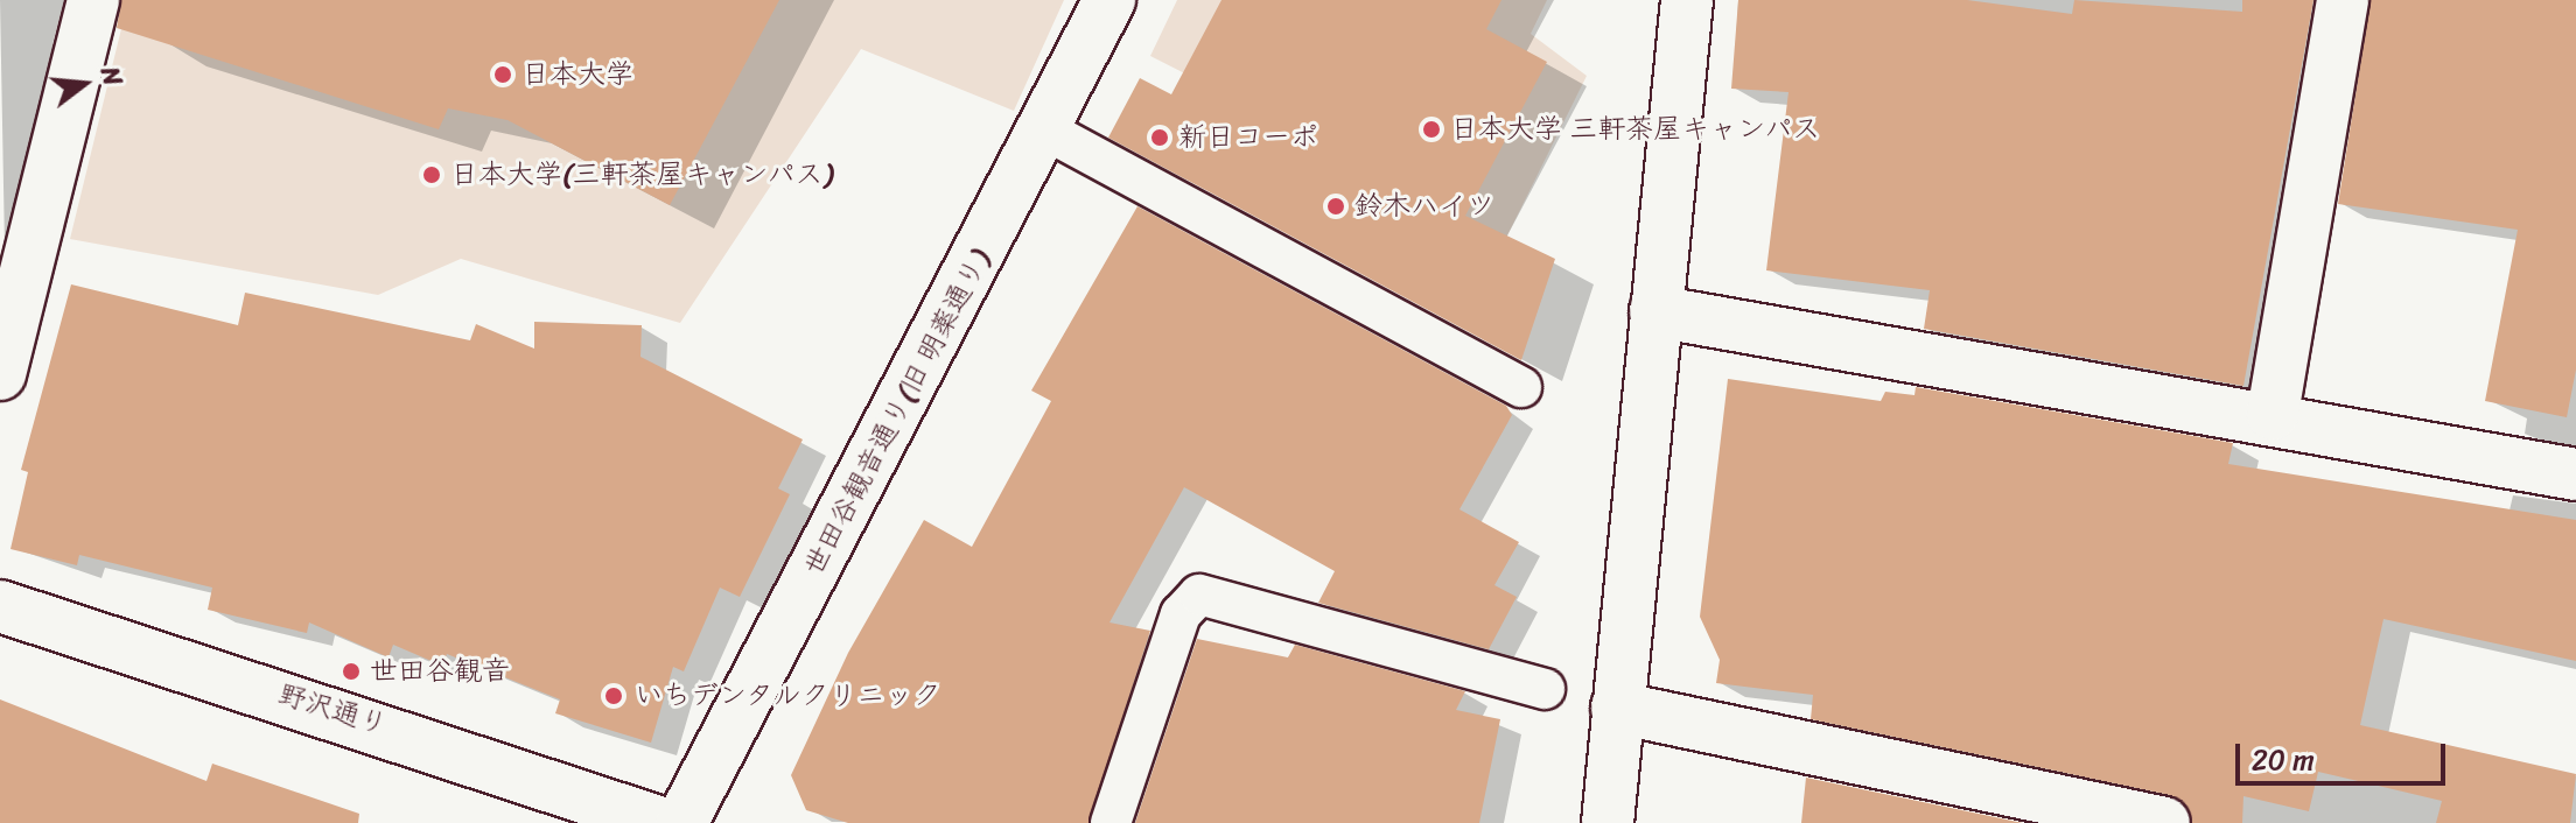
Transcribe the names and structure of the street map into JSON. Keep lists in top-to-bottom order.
{
  "streets": {
    "street": ["世田谷観音通り(旧 明薬通り)", "野沢通り"]
  },
  "places": [
    "日本大学",
    "日本大学 三軒茶屋キャンパス",
    "新日コーポ",
    "日本大学(三軒茶屋キャンパス)",
    "鈴木ハイツ",
    "世田谷観音",
    "いちデンタルクリニック"
  ],
  "scale_bar": "20 m",
  "north": "right"
}
